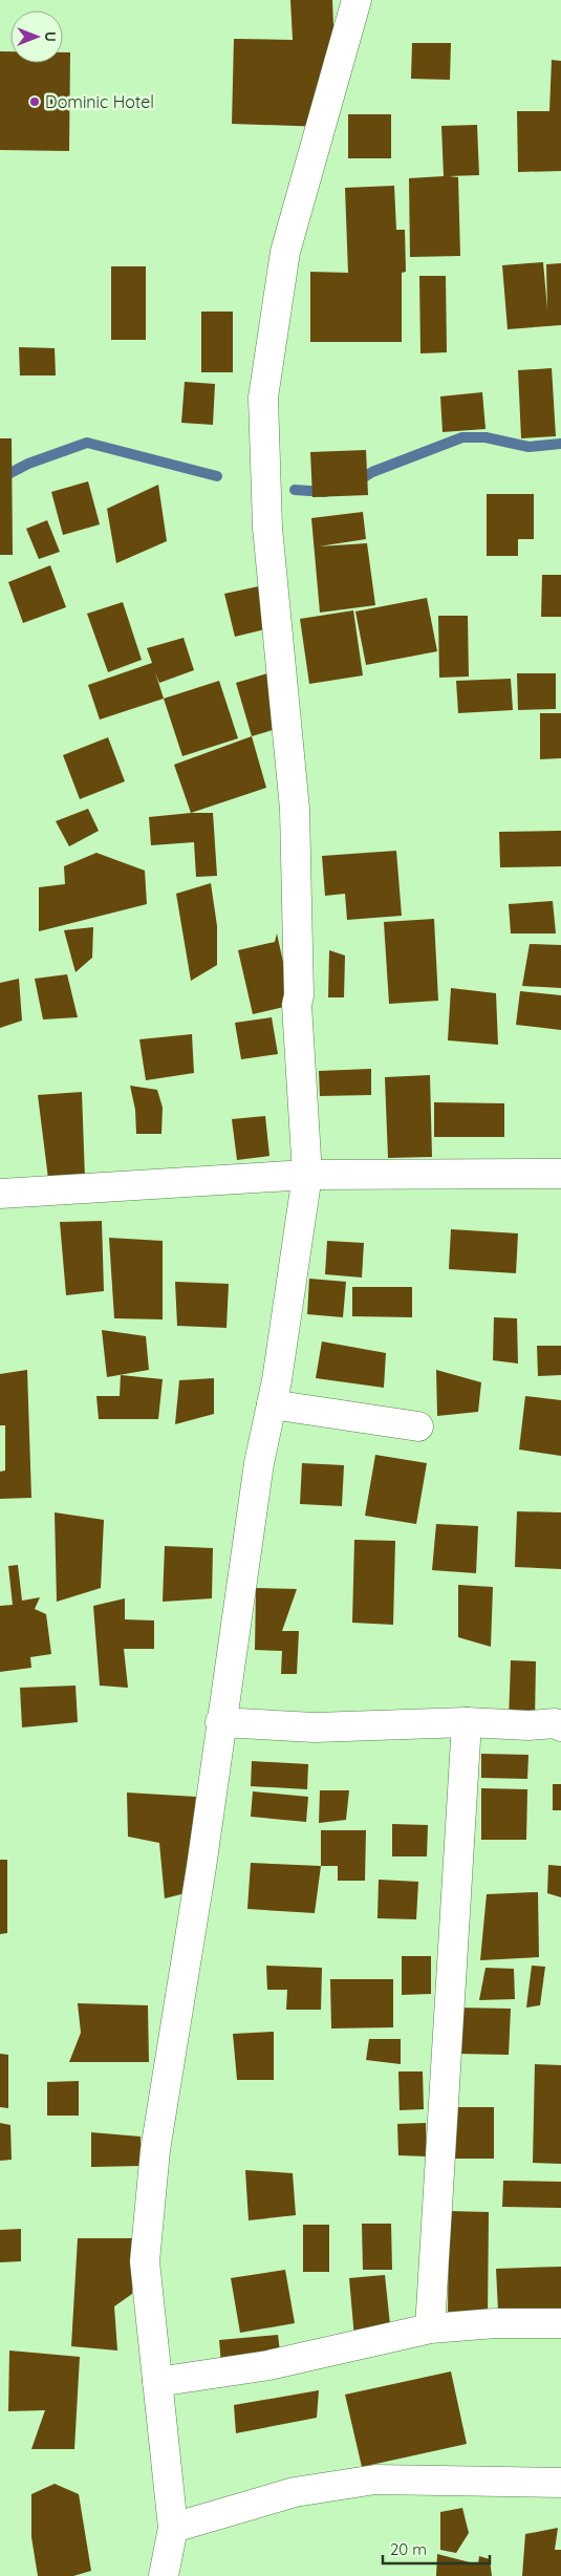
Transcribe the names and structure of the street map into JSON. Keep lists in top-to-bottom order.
{
  "places": ["Dominic Hotel"],
  "scale_bar": "20 m",
  "north": "right"
}
